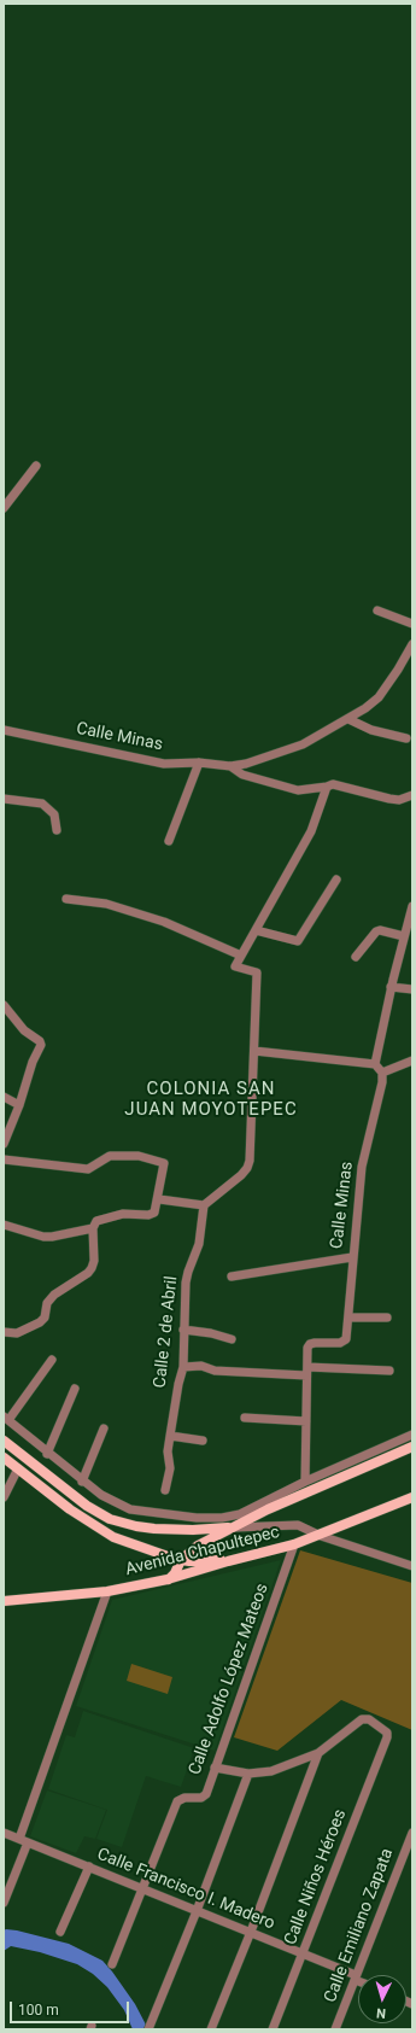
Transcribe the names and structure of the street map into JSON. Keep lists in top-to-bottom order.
{
  "streets": {
    "main road": ["Avenida Chapultepec"],
    "street": [
      "Calle Minas",
      "Calle 2 de Abril",
      "Calle Adolfo López Mateos",
      "Calle Niños Héroes",
      "Calle Francisco I. Madero",
      "Calle Emiliano Zapata"
    ]
  },
  "crossings": [
    ["Avenida Chapultepec", "Calle Adolfo López Mateos"],
    ["Calle Adolfo López Mateos", "Calle Francisco I. Madero"],
    ["Calle Niños Héroes", "Calle Francisco I. Madero"],
    ["Calle Francisco I. Madero", "Calle Emiliano Zapata"]
  ],
  "districts": ["COLONIA SAN JUAN MOYOTEPEC"],
  "scale_bar": "100 m",
  "north": "bottom"
}
